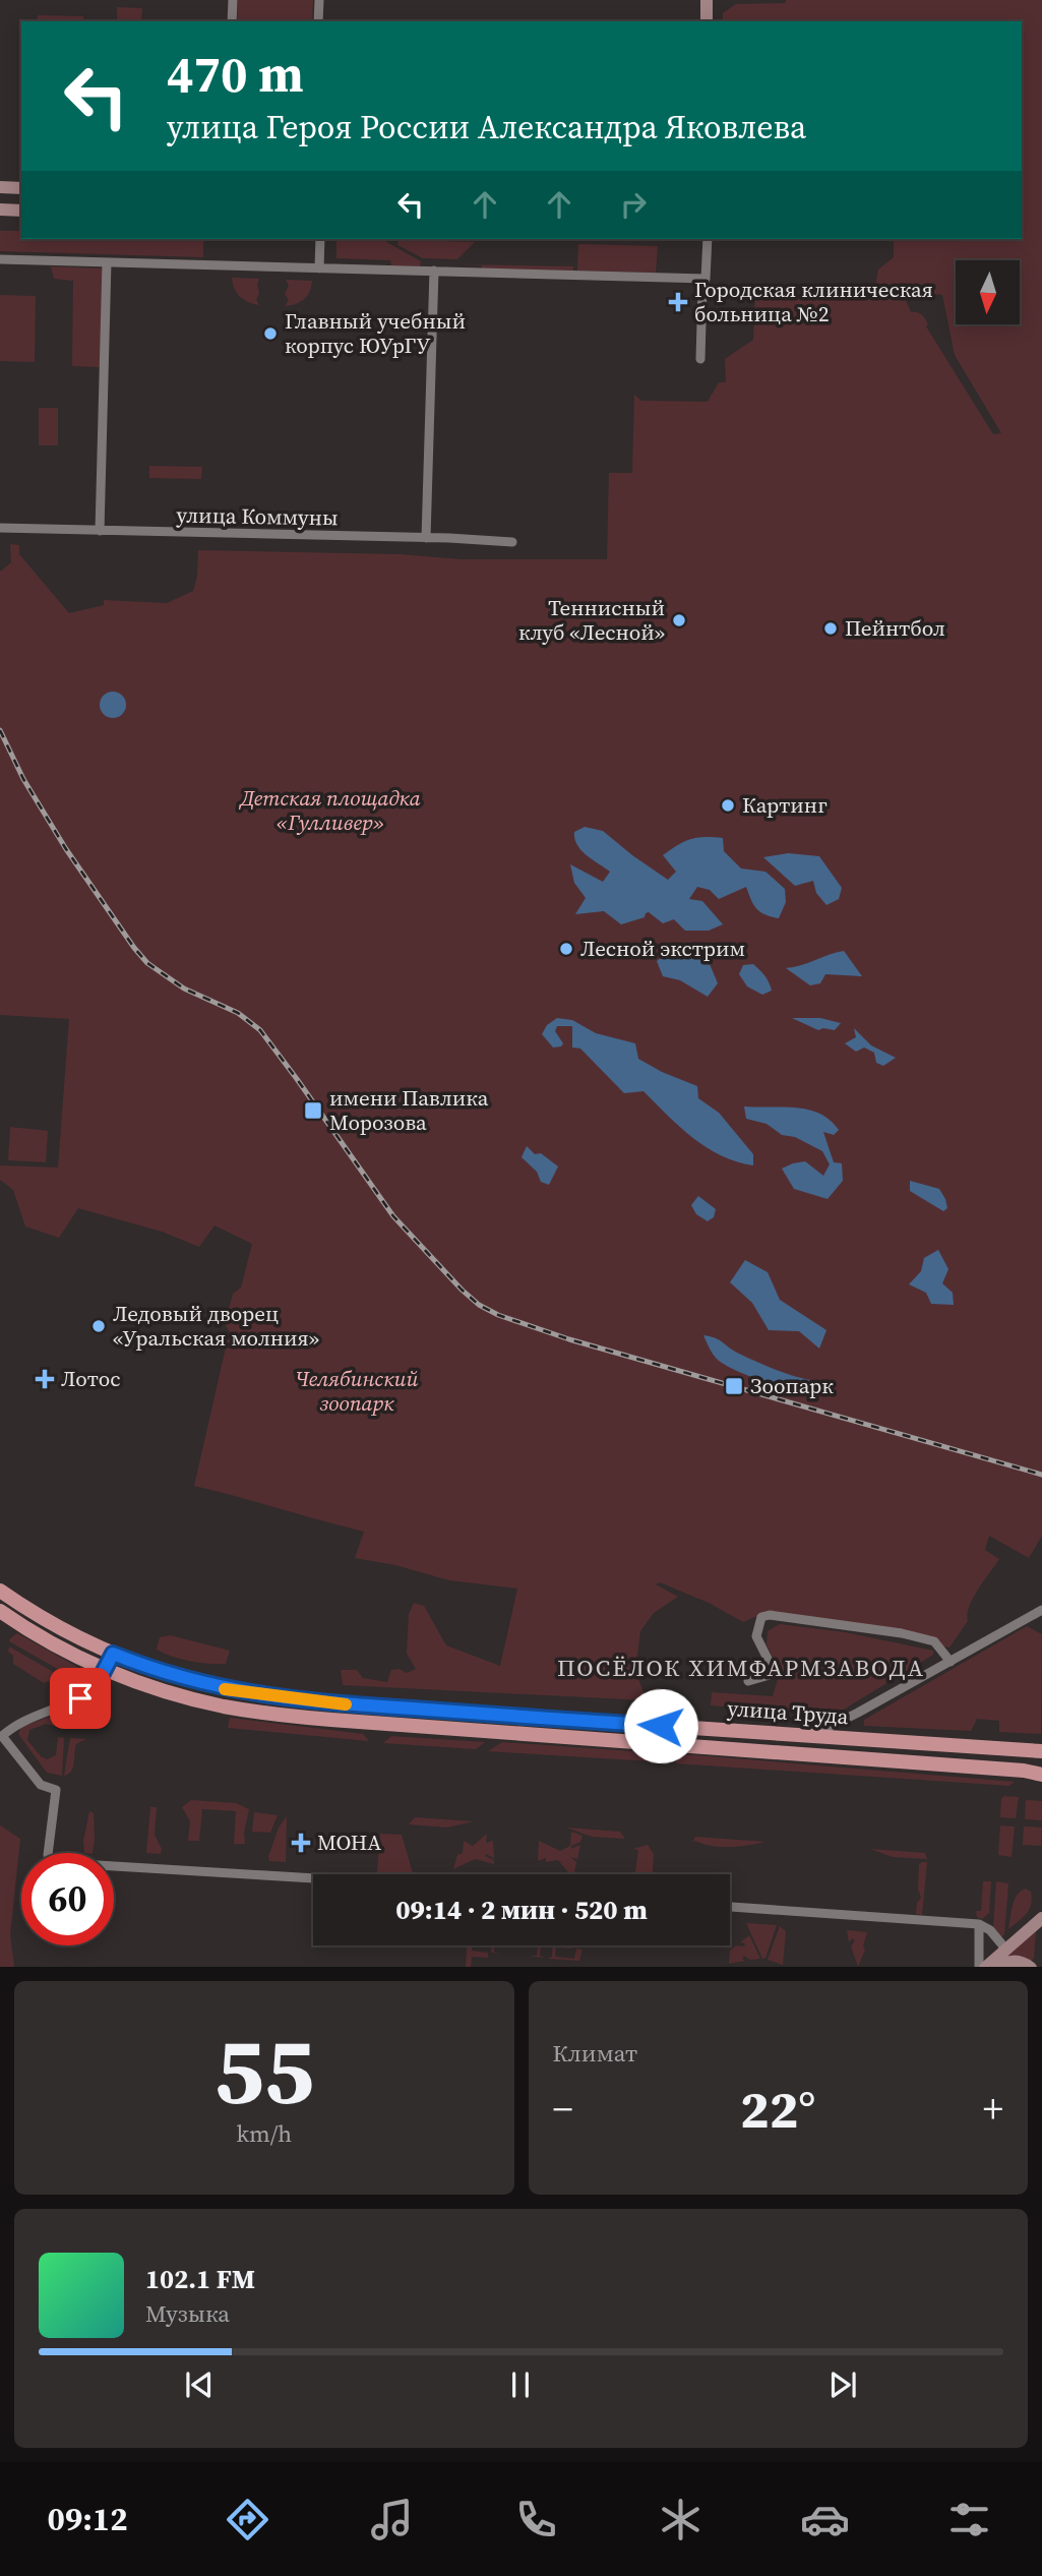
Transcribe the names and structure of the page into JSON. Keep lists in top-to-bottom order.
{
  "streets": {
    "main road": ["улица Труда"],
    "street": ["улица Коммуны"]
  },
  "districts": ["ПОСЁЛОК ХИМФАРМЗАВОДА"],
  "parks": ["Детская площадка «Гулливер»", "Челябинский зоопарк"],
  "places": {
    "health": ["Городская клиническая больница №2", "Лотос", "МОНА"],
    "other": [
      "Главный учебный корпус ЮУрГУ",
      "Теннисный клуб «Лесной»",
      "Пейнтбол",
      "Картинг",
      "Лесной экстрим",
      "Ледовый дворец «Уральская молния»"
    ],
    "transit": ["имени Павлика Морозова", "Зоопарк"]
  },
  "north": "bottom",
  "page": {
    "turn": ["470 m", "улица Героя России Александра Яковлева"],
    "limit": "60",
    "trip": "09:14 · 2 мин · 520 m",
    "tile": [
      ["55", "km/h"],
      "Климат"
    ],
    "heat": ["−", "22°", "+"],
    "song": ["102.1 FM", "Музыка"],
    "tabs": "09:12"
  }
}
